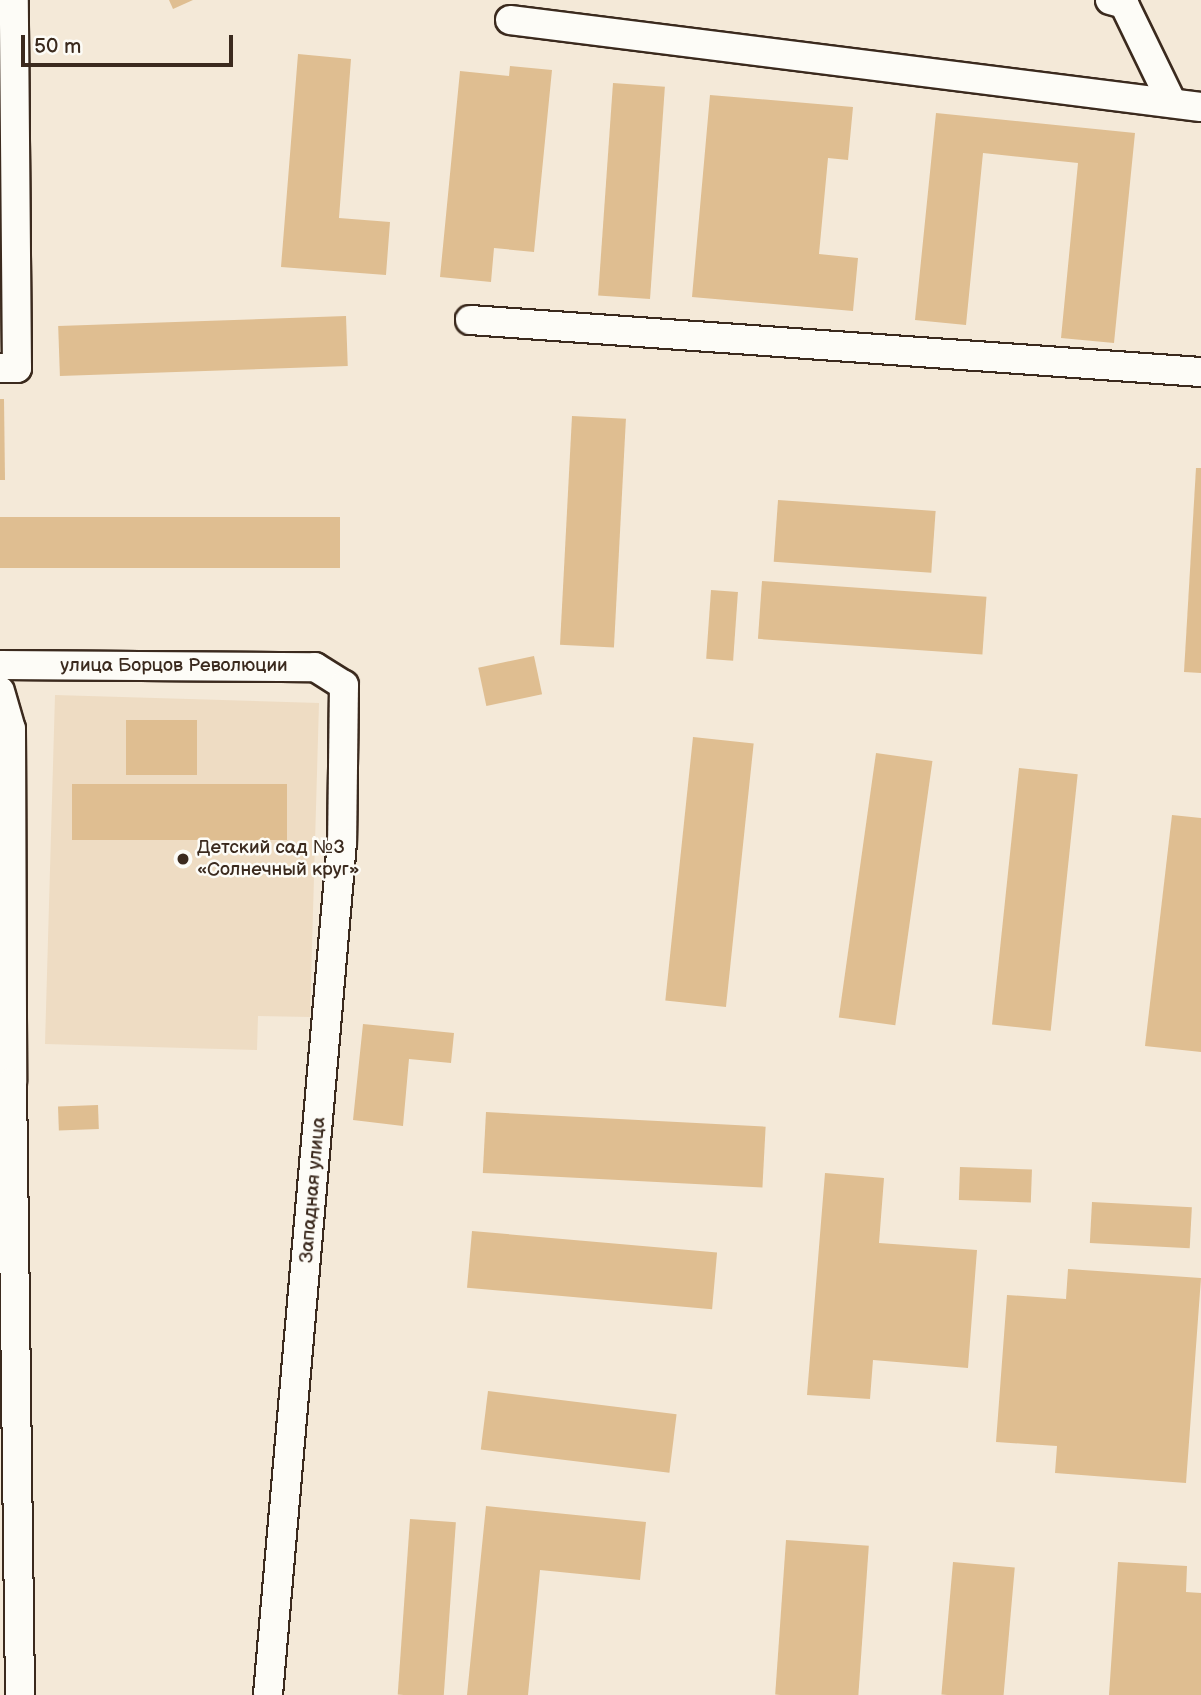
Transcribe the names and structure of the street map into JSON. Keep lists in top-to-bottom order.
{
  "streets": {
    "street": ["улица Борцов Революции", "Западная улица"]
  },
  "crossings": [
    ["улица Борцов Революции", "Западная улица"]
  ],
  "places": ["Детский сад №3 «Солнечный круг»"],
  "scale_bar": "50 m"
}
